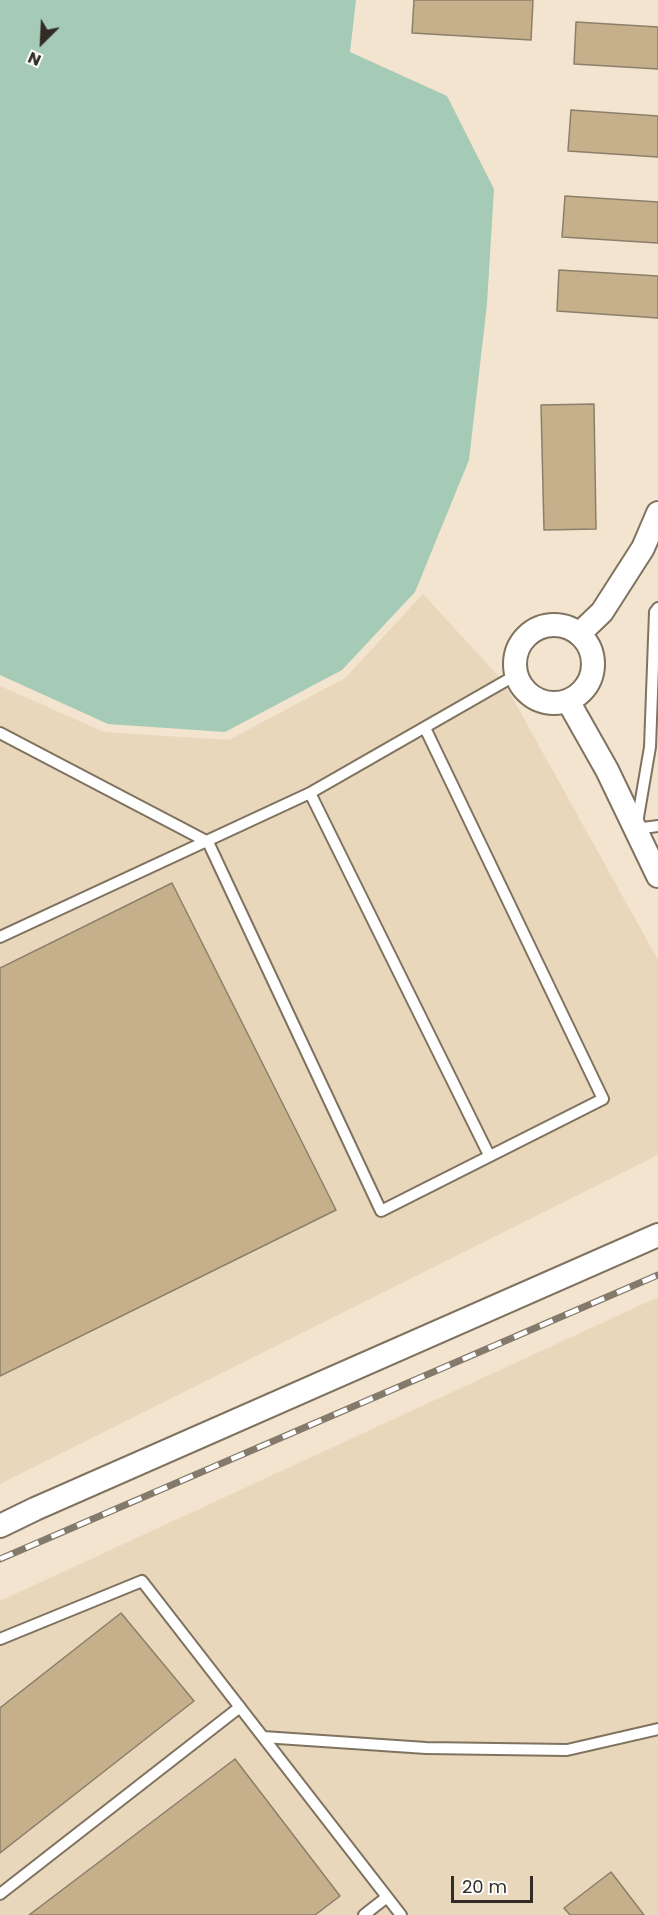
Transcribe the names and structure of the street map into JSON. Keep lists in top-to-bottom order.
{
  "scale_bar": "20 m",
  "north": "bottom left"
}
